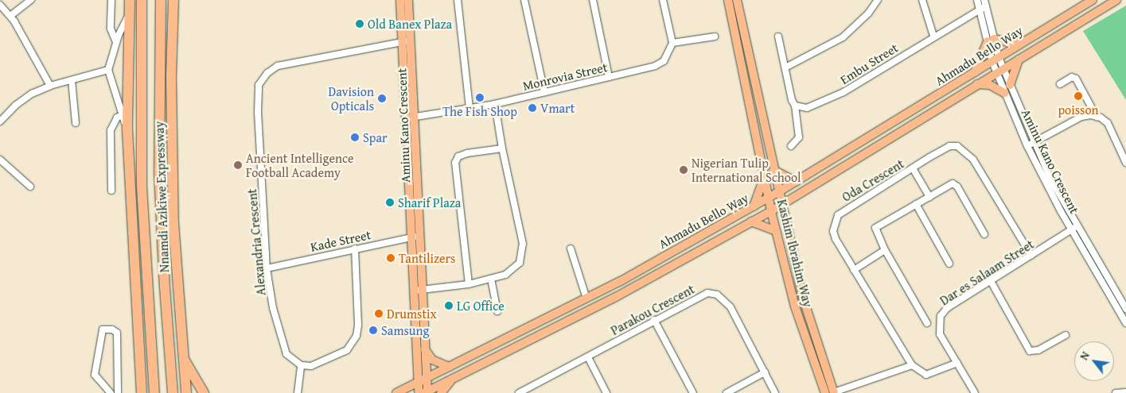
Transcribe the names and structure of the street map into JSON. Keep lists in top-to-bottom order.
{
  "streets": {
    "highway": ["Nnamdi Azikiwe Expressway"],
    "main road": ["Ahmadu Bello Way", "Aminu Kano Crescent", "Kashim Ibrahim Way"],
    "street": [
      "Embu Street",
      "Monrovia Street",
      "Oda Crescent",
      "Kade Street",
      "Alexandria Crescent",
      "Dar es Salaam Street",
      "Parakou Crescent"
    ]
  },
  "crossings": [
    ["Ahmadu Bello Way", "Aminu Kano Crescent"],
    ["Ahmadu Bello Way", "Kashim Ibrahim Way"],
    ["Embu Street", "Aminu Kano Crescent"],
    ["Monrovia Street", "Aminu Kano Crescent"],
    ["Aminu Kano Crescent", "Kade Street"],
    ["Aminu Kano Crescent", "Alexandria Crescent"],
    ["Aminu Kano Crescent", "Dar es Salaam Street"],
    ["Oda Crescent", "Dar es Salaam Street"],
    ["Kade Street", "Alexandria Crescent"]
  ],
  "places": [
    "Old Banex Plaza",
    "poisson",
    "The Fish Shop",
    "Davision Opticals",
    "Vmart",
    "Spar",
    "Ancient Intelligence Football Academy",
    "Nigerian Tulip International School",
    "Sharif Plaza",
    "Tantilizers",
    "LG Office",
    "Drumstix",
    "Samsung"
  ],
  "north": "top left"
}
